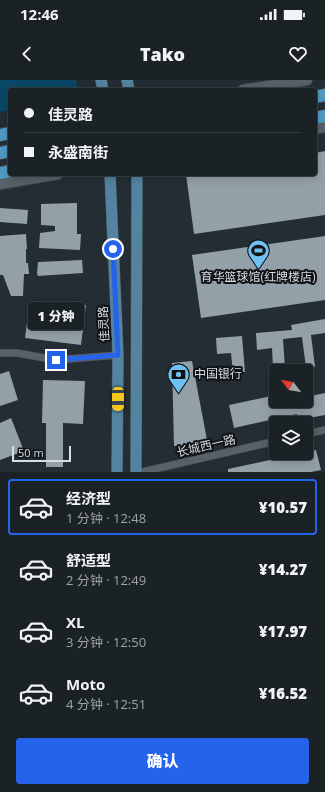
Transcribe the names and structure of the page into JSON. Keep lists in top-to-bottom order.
{
  "streets": {
    "main road": ["佳灵路"],
    "street": ["长城西一路"]
  },
  "places": {
    "sports": ["育华篮球馆(红牌楼店)"],
    "bank": ["中国银行"]
  },
  "scale_bar": "50 m",
  "north": "top left",
  "page": {
    "status": "12:46",
    "header": "Tako",
    "banner": ["佳灵路", "永盛南街"],
    "bubble": "1 分钟",
    "scale": "50 m",
    "list": [
      {
        "name": "经济型",
        "note": "1 分钟 · 12:48",
        "value": "¥10.57"
      },
      {
        "name": "舒适型",
        "note": "2 分钟 · 12:49",
        "value": "¥14.27"
      },
      {
        "name": "XL",
        "note": "3 分钟 · 12:50",
        "value": "¥17.97"
      },
      {
        "name": "Moto",
        "note": "4 分钟 · 12:51",
        "value": "¥16.52"
      }
    ],
    "buttons": "确认"
  }
}
